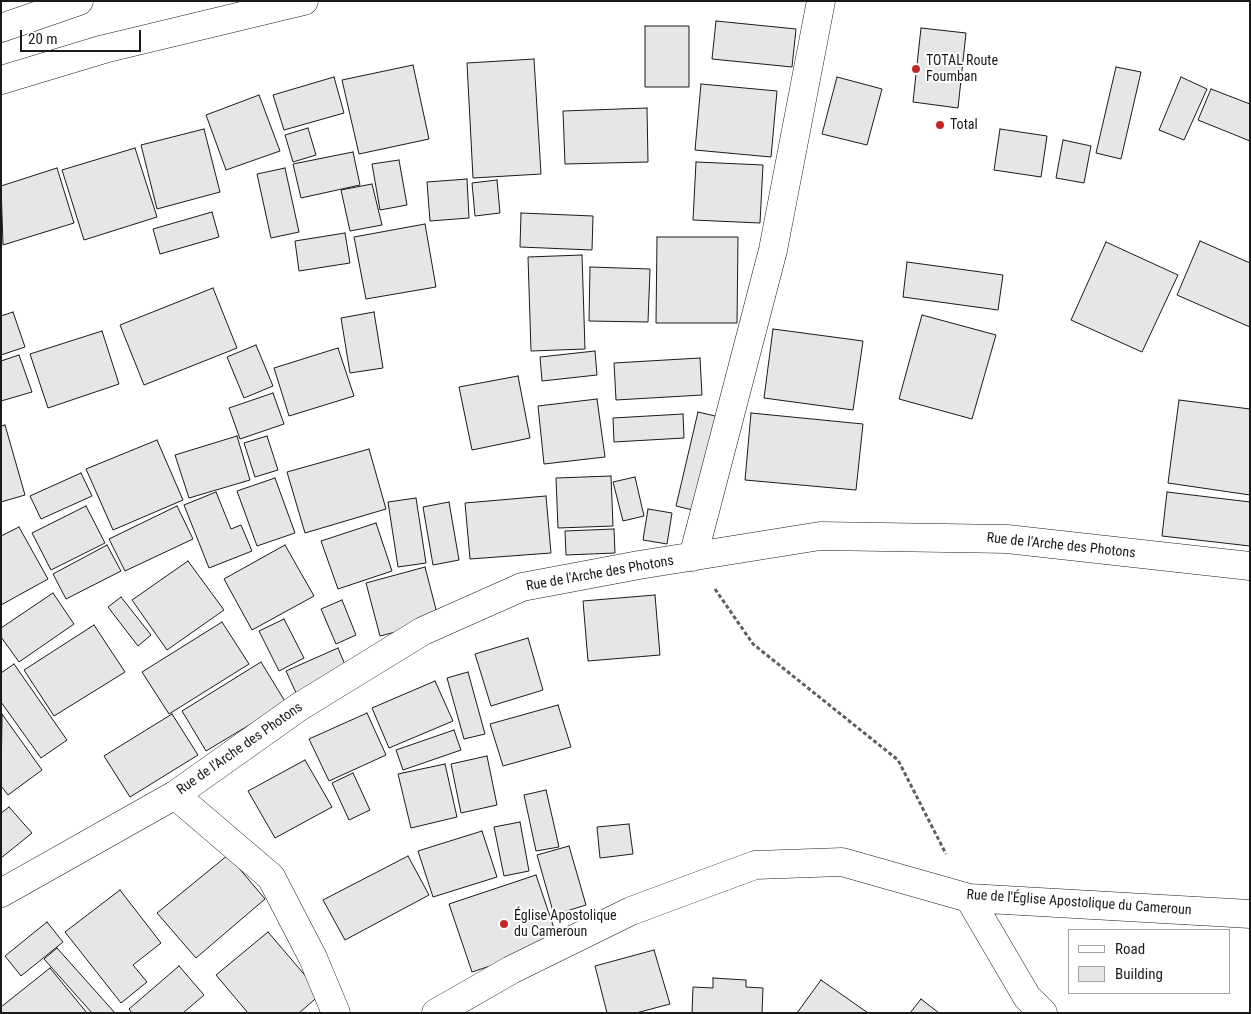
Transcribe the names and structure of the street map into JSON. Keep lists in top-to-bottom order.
{
  "streets": {
    "main road": ["Rue de l'Arche des Photons", "Rue de l'Église Apostolique du Cameroun"]
  },
  "places": ["TOTAL Route Foumban", "Total", "Église Apostolique du Cameroun"],
  "legend": ["Road", "Building"],
  "scale_bar": "20 m"
}
